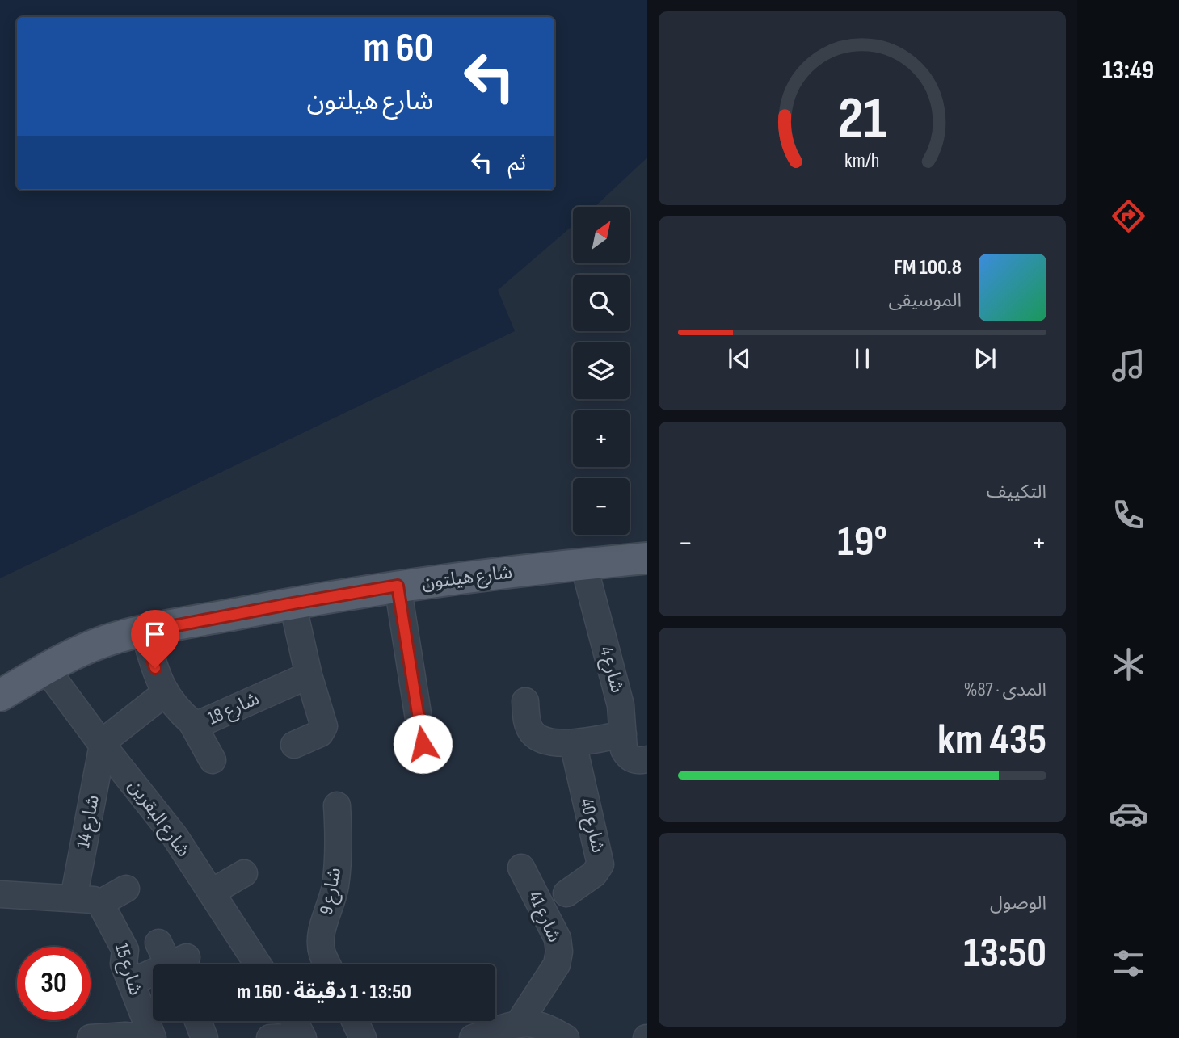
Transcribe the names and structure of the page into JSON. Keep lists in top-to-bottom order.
{
  "streets": {
    "main road": ["شارع هيلتون"],
    "street": [
      "شارع 4",
      "شارع 18",
      "شارع البقرين",
      "شارع 14",
      "شارع 40",
      "شارع 9",
      "شارع 41",
      "شارع 15"
    ]
  },
  "crossings": [
    ["شارع هيلتون", "شارع 4"],
    ["شارع هيلتون", "شارع 18"],
    ["شارع هيلتون", "شارع البقرين"],
    ["شارع البقرين", "شارع 14"]
  ],
  "north": "top right",
  "page": {
    "tabs": "13:49",
    "turn": ["60 m", "شارع هيلتون"],
    "then": "ثم",
    "map_buttons": ["+", "−"],
    "song": ["100.8 FM", "الموسيقى"],
    "tile": [
      "التكييف",
      ["المدى · 87%", "435 km"],
      ["الوصول", "13:50"]
    ],
    "heat": ["−", "19°", "+"],
    "limit": "30",
    "trip": "13:50 · 1 دقيقة · 160 m",
    "gauge": ["21", "km/h"]
  }
}
